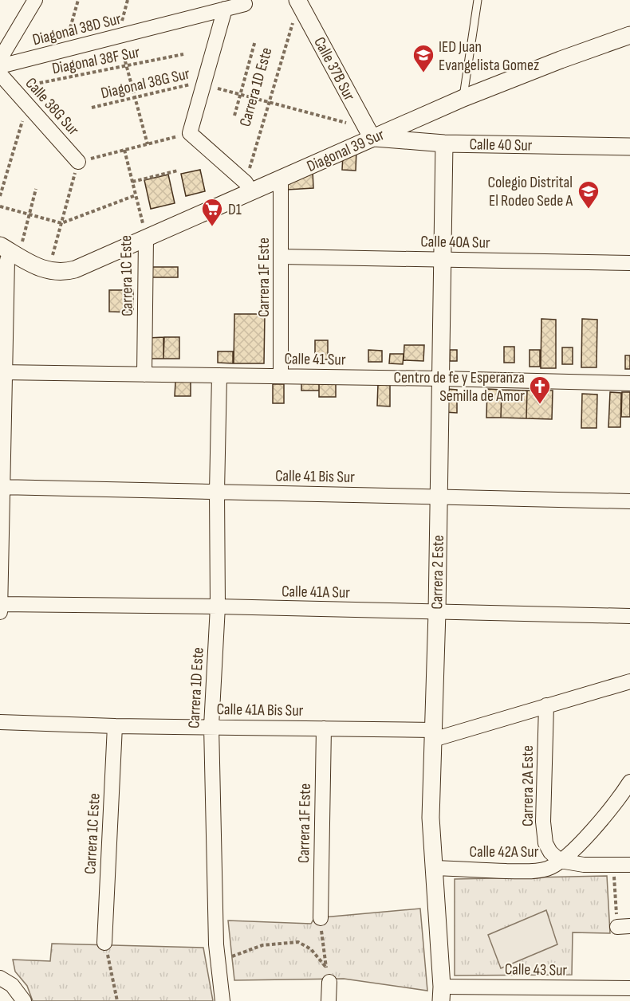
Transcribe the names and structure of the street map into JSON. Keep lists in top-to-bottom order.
{
  "streets": {
    "street": [
      "Diagonal 38D Sur",
      "Calle 37B Sur",
      "Carrera 1D Este",
      "Calle 38G Sur",
      "Calle 40 Sur",
      "Diagonal 39 Sur",
      "Calle 40A Sur",
      "Carrera 1C Este",
      "Carrera 1F Este",
      "Calle 41 Sur",
      "Calle 41 Bis Sur",
      "Carrera 2 Este",
      "Calle 41A Sur",
      "Calle 41A Bis Sur",
      "Carrera 2A Este",
      "Calle 42A Sur",
      "Calle 43 Sur"
    ],
    "path": ["Diagonal 38F Sur", "Diagonal 38G Sur"]
  },
  "crossings": [
    ["Diagonal 38F Sur", "Calle 38G Sur"],
    ["Calle 37B Sur", "Diagonal 38G Sur"],
    ["Calle 37B Sur", "Carrera 1D Este"],
    ["Calle 37B Sur", "Calle 40 Sur"],
    ["Calle 37B Sur", "Diagonal 39 Sur"],
    ["Diagonal 38G Sur", "Carrera 1D Este"],
    ["Diagonal 38G Sur", "Calle 40 Sur"],
    ["Diagonal 38G Sur", "Diagonal 39 Sur"],
    ["Carrera 1D Este", "Diagonal 39 Sur"],
    ["Carrera 1D Este", "Calle 41 Sur"],
    ["Carrera 1D Este", "Calle 41 Bis Sur"],
    ["Carrera 1D Este", "Calle 41A Sur"],
    ["Carrera 1D Este", "Calle 41A Bis Sur"],
    ["Calle 40 Sur", "Diagonal 39 Sur"],
    ["Calle 40 Sur", "Carrera 2 Este"],
    ["Diagonal 39 Sur", "Carrera 1C Este"],
    ["Diagonal 39 Sur", "Carrera 1F Este"],
    ["Calle 40A Sur", "Carrera 1F Este"],
    ["Calle 40A Sur", "Carrera 2 Este"],
    ["Carrera 1C Este", "Calle 41 Sur"],
    ["Carrera 1C Este", "Calle 41A Bis Sur"],
    ["Carrera 1F Este", "Calle 41 Sur"],
    ["Carrera 1F Este", "Calle 41A Bis Sur"],
    ["Calle 41 Sur", "Carrera 2 Este"],
    ["Calle 41 Bis Sur", "Carrera 2 Este"],
    ["Carrera 2 Este", "Calle 41A Sur"],
    ["Carrera 2 Este", "Calle 41A Bis Sur"],
    ["Carrera 2 Este", "Calle 42A Sur"],
    ["Carrera 2 Este", "Calle 43 Sur"],
    ["Calle 41A Bis Sur", "Carrera 2A Este"],
    ["Carrera 2A Este", "Calle 42A Sur"]
  ],
  "places": {
    "school or university": ["IED Juan Evangelista Gomez", "Colegio Distrital El Rodeo Sede A"],
    "supermarket": ["D1"],
    "church": ["Centro de fe y Esperanza Semilla de Amor"]
  }
}
